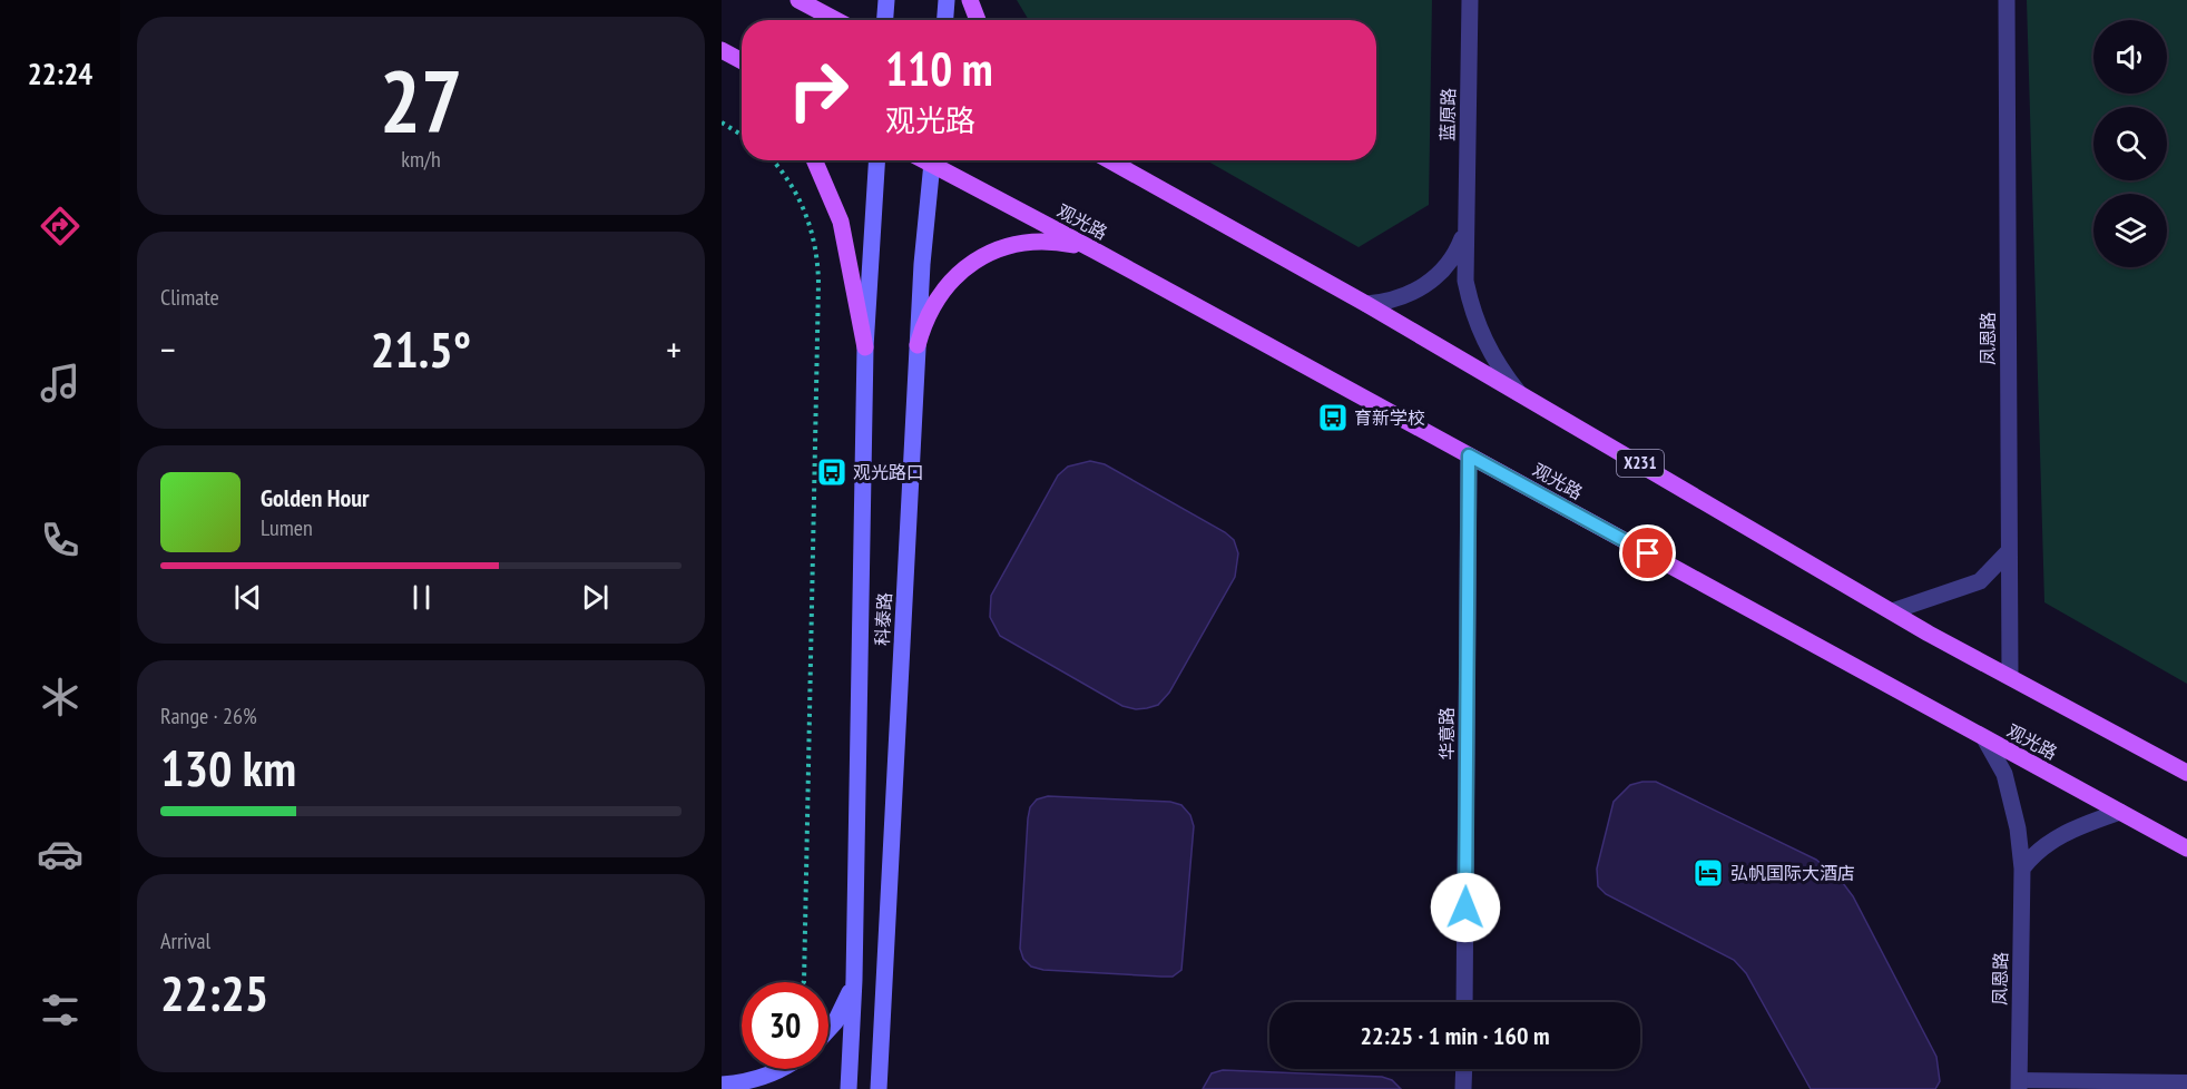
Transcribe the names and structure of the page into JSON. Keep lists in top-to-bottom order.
{
  "streets": {
    "main road": ["观光路", "X231", "科泰路"],
    "street": ["蓝原路", "凤恩路", "华意路"]
  },
  "crossings": [
    ["蓝原路", "X231"],
    ["观光路", "凤恩路"],
    ["观光路", "华意路"],
    ["凤恩路", "X231"]
  ],
  "places": {
    "bus stop": ["育新学校", "观光路口"],
    "hotel": ["弘帆国际大酒店"]
  },
  "page": {
    "tabs": "22:24",
    "tile": [
      ["27", "km/h"],
      "Climate",
      ["Range · 26%", "130 km"],
      ["Arrival", "22:25"]
    ],
    "turn": ["110 m", "观光路"],
    "heat": ["−", "21.5°", "+"],
    "song": ["Golden Hour", "Lumen"],
    "limit": "30",
    "trip": "22:25 · 1 min · 160 m"
  }
}
